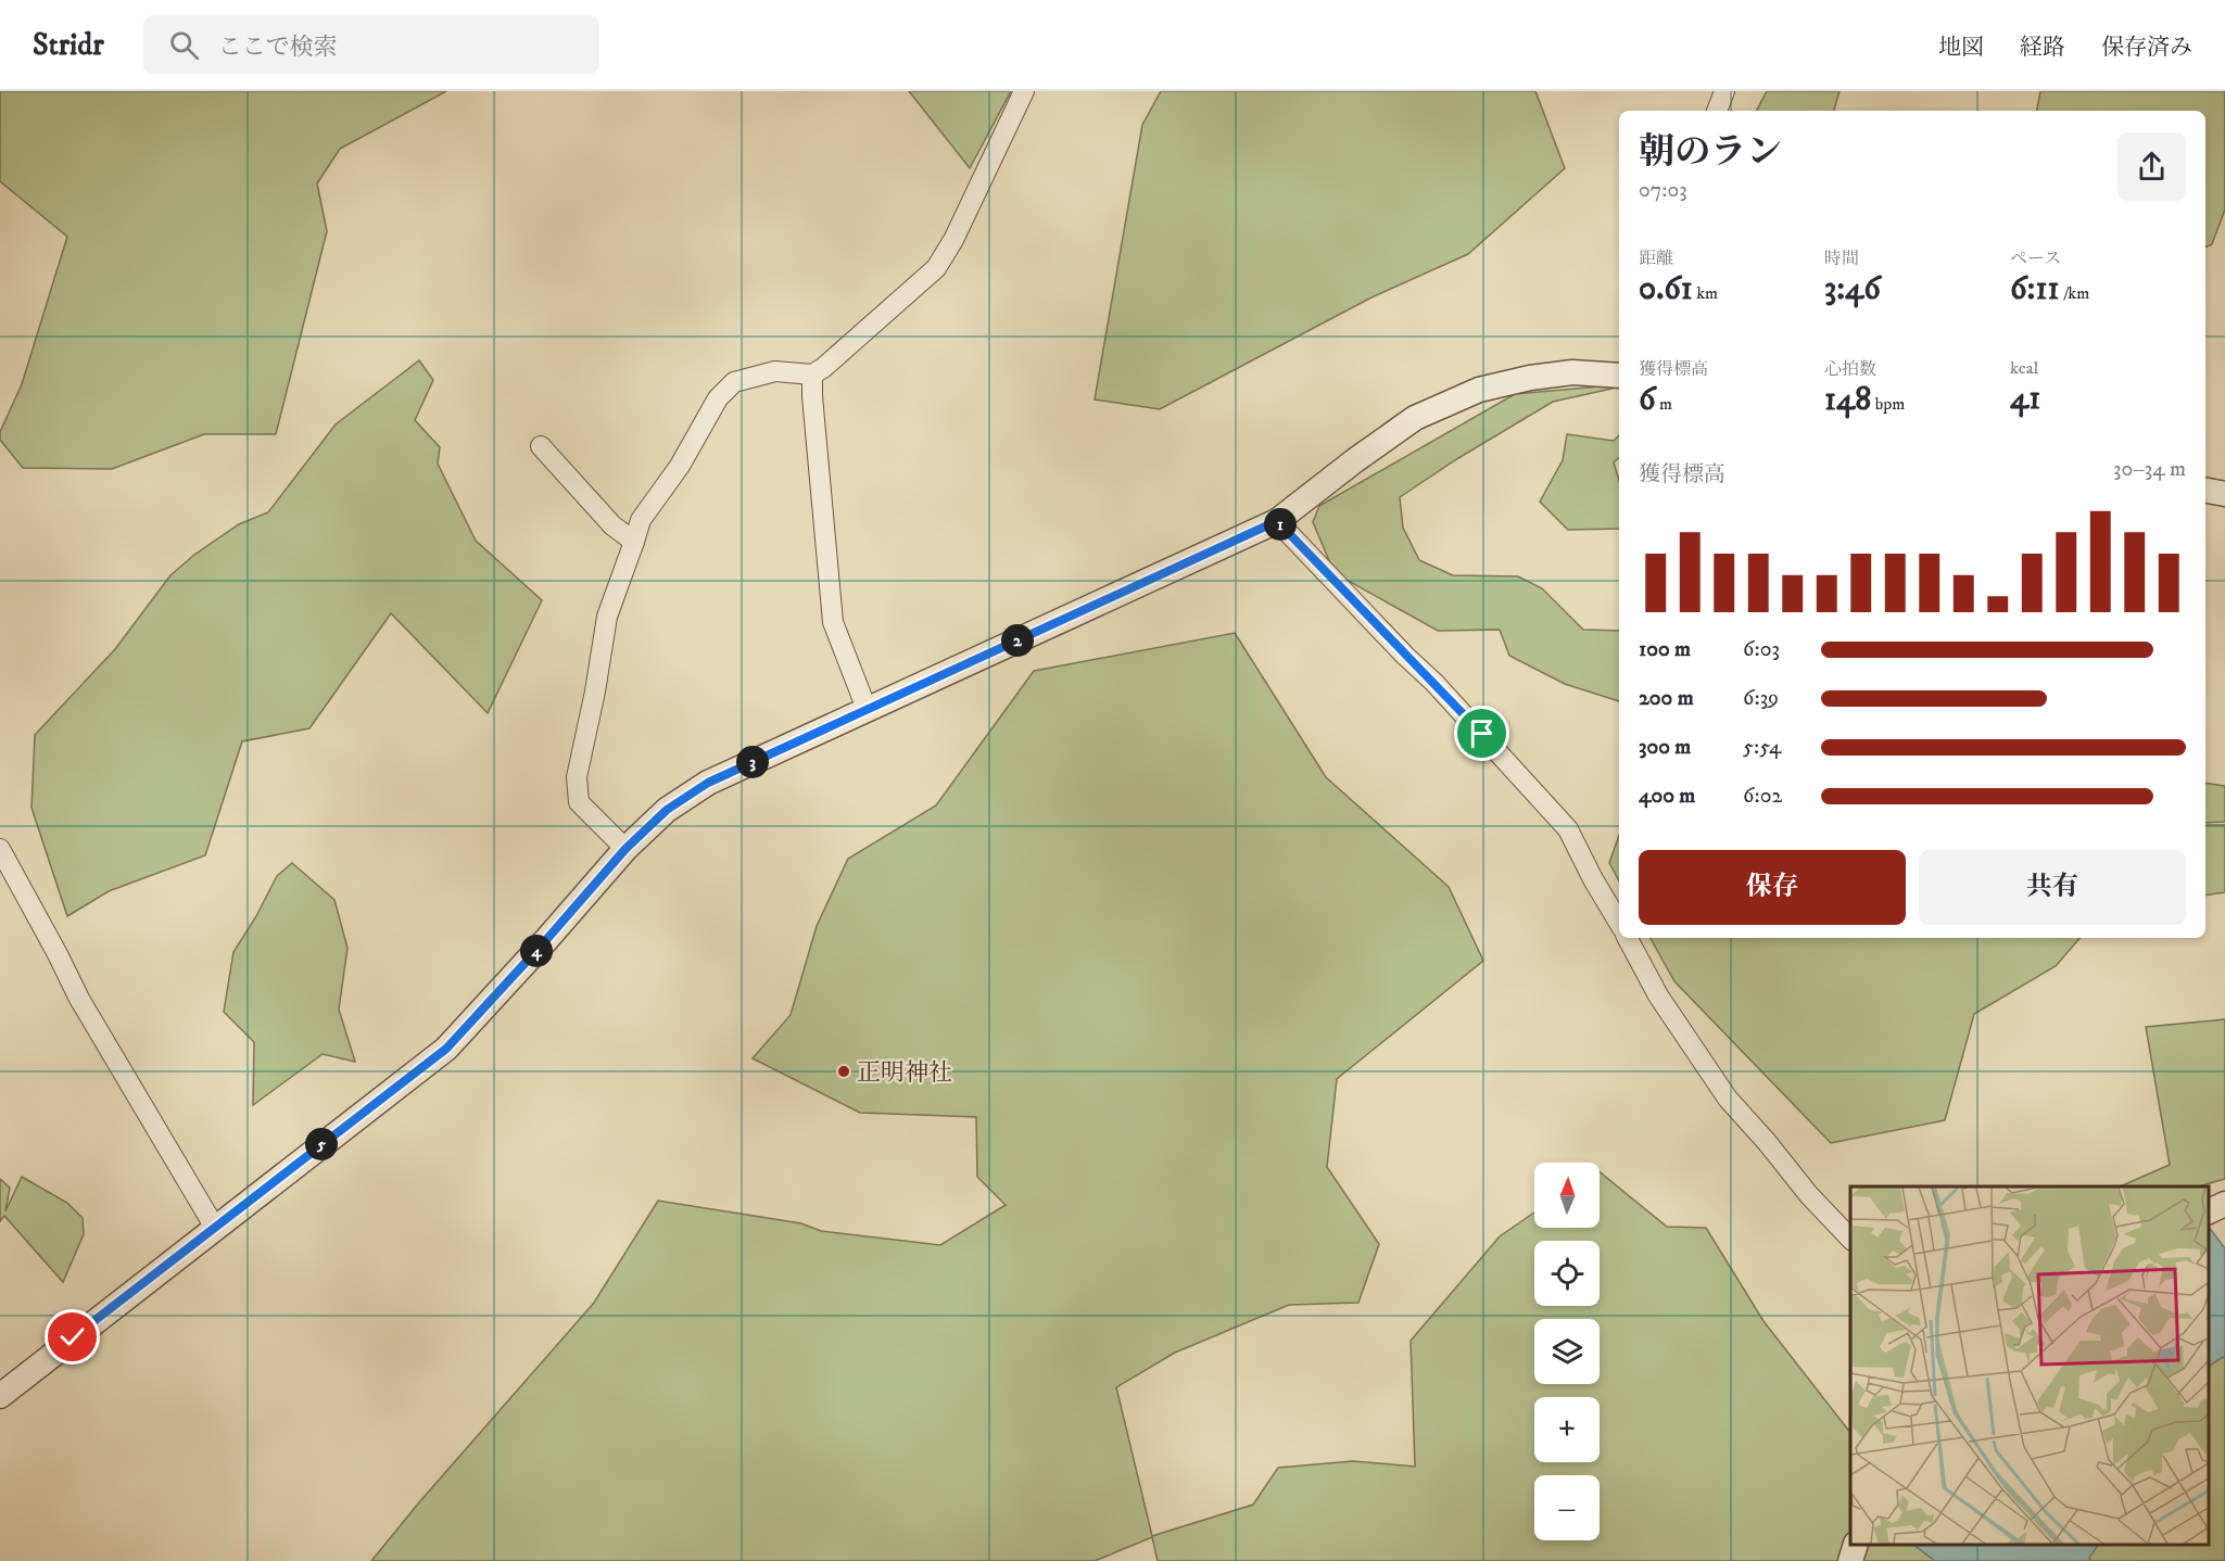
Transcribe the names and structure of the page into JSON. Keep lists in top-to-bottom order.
{
  "places": ["正明神社"],
  "north": "top",
  "page": {
    "header": "Stridr",
    "search": "ここで検索",
    "nav": ["地図", "経路", "保存済み"],
    "heading": ["朝のラン", "07:03"],
    "stats": [
      ["距離", "0.61 km"],
      ["時間", "3:46"],
      ["ペース", "6:11 /km"],
      ["獲得標高", "6 m"],
      ["心拍数", "148 bpm"],
      ["kcal", "41"]
    ],
    "chart": ["獲得標高", "30–34 m"],
    "pins": [
      "1",
      "2",
      "3",
      "4",
      "5"
    ],
    "list": [
      {
        "name": "100 m",
        "note": "6:03"
      },
      {
        "name": "200 m",
        "note": "6:39"
      },
      {
        "name": "300 m",
        "note": "5:54"
      },
      {
        "name": "400 m",
        "note": "6:02"
      }
    ],
    "buttons": ["保存", "共有"],
    "map_buttons": ["+", "−"]
  }
}
